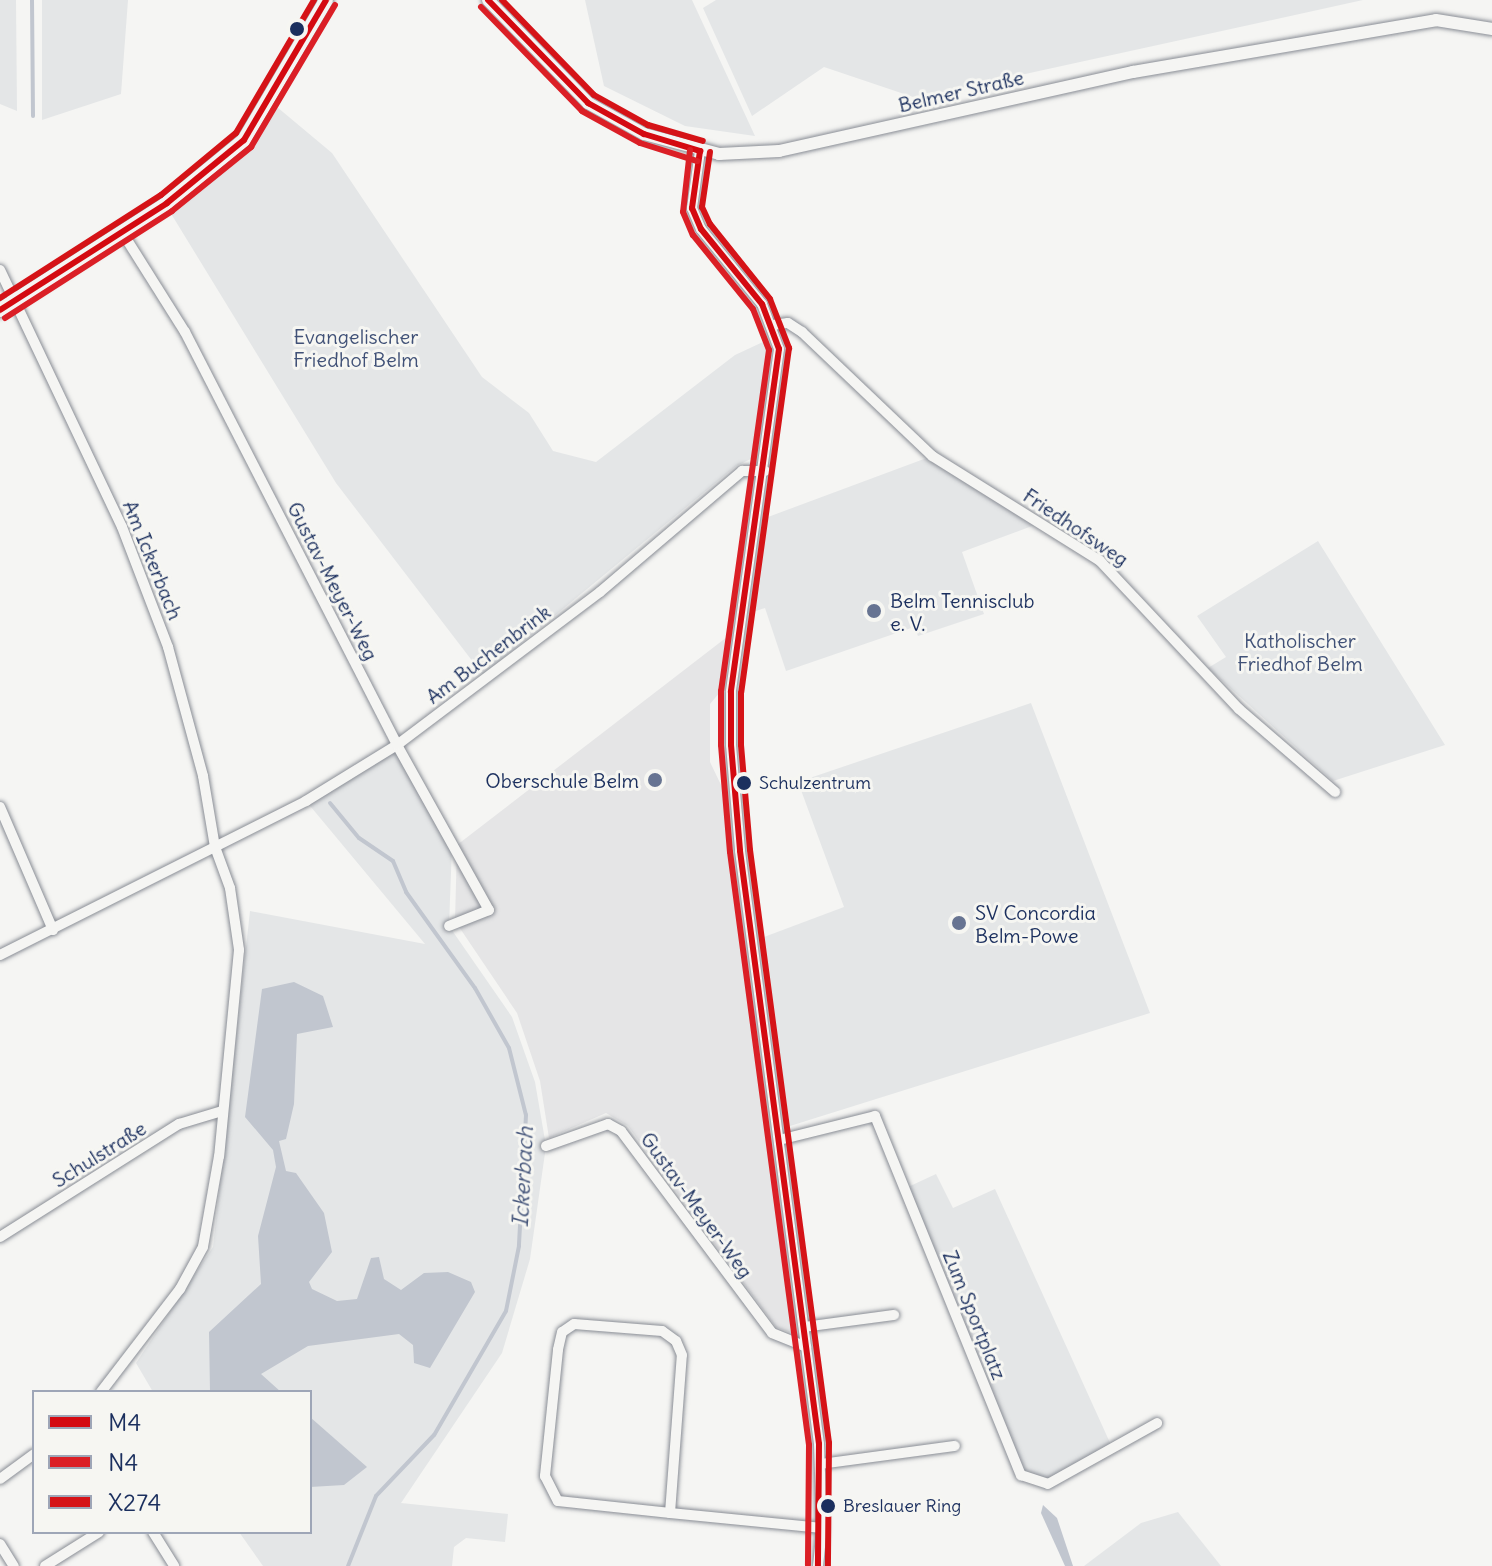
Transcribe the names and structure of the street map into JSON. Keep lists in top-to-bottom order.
{
  "streets": {
    "street": [
      "Belmer Straße",
      "Friedhofsweg",
      "Am Ickerbach",
      "Gustav-Meyer-Weg",
      "Am Buchenbrink",
      "Schulstraße",
      "Zum Sportplatz"
    ]
  },
  "crossings": [
    ["Am Ickerbach", "Am Buchenbrink"],
    ["Am Ickerbach", "Schulstraße"],
    ["Gustav-Meyer-Weg", "Am Buchenbrink"]
  ],
  "water": ["Ickerbach"],
  "parks": ["Evangelischer Friedhof Belm", "Katholischer Friedhof Belm"],
  "places": [
    "Belm Tennisclub e. V.",
    "Oberschule Belm",
    "Schulzentrum",
    "SV Concordia Belm-Powe",
    "Breslauer Ring"
  ],
  "lines": ["transit line M4", "transit line X274", "transit line N4"],
  "legend": ["M4", "N4", "X274"]
}
